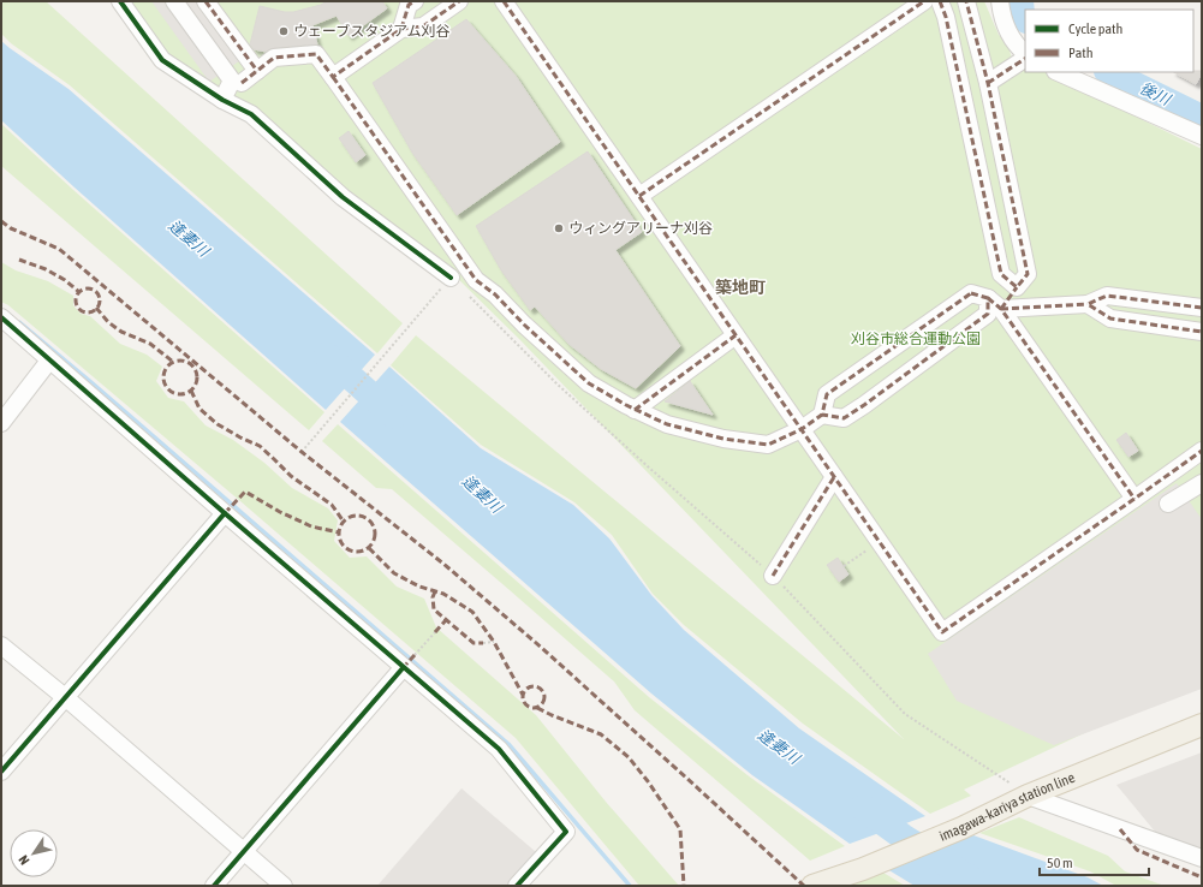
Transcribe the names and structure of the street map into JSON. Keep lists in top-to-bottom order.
{
  "streets": {
    "main road": ["imagawa-kariya station line"]
  },
  "districts": ["築地町"],
  "water": ["後川", "逢妻川"],
  "parks": ["刈谷市総合運動公園"],
  "places": ["ウェーブスタジアム刈谷", "ウィングアリーナ刈谷"],
  "legend": ["Cycle path", "Path"],
  "scale_bar": "50 m",
  "north": "bottom left"
}
